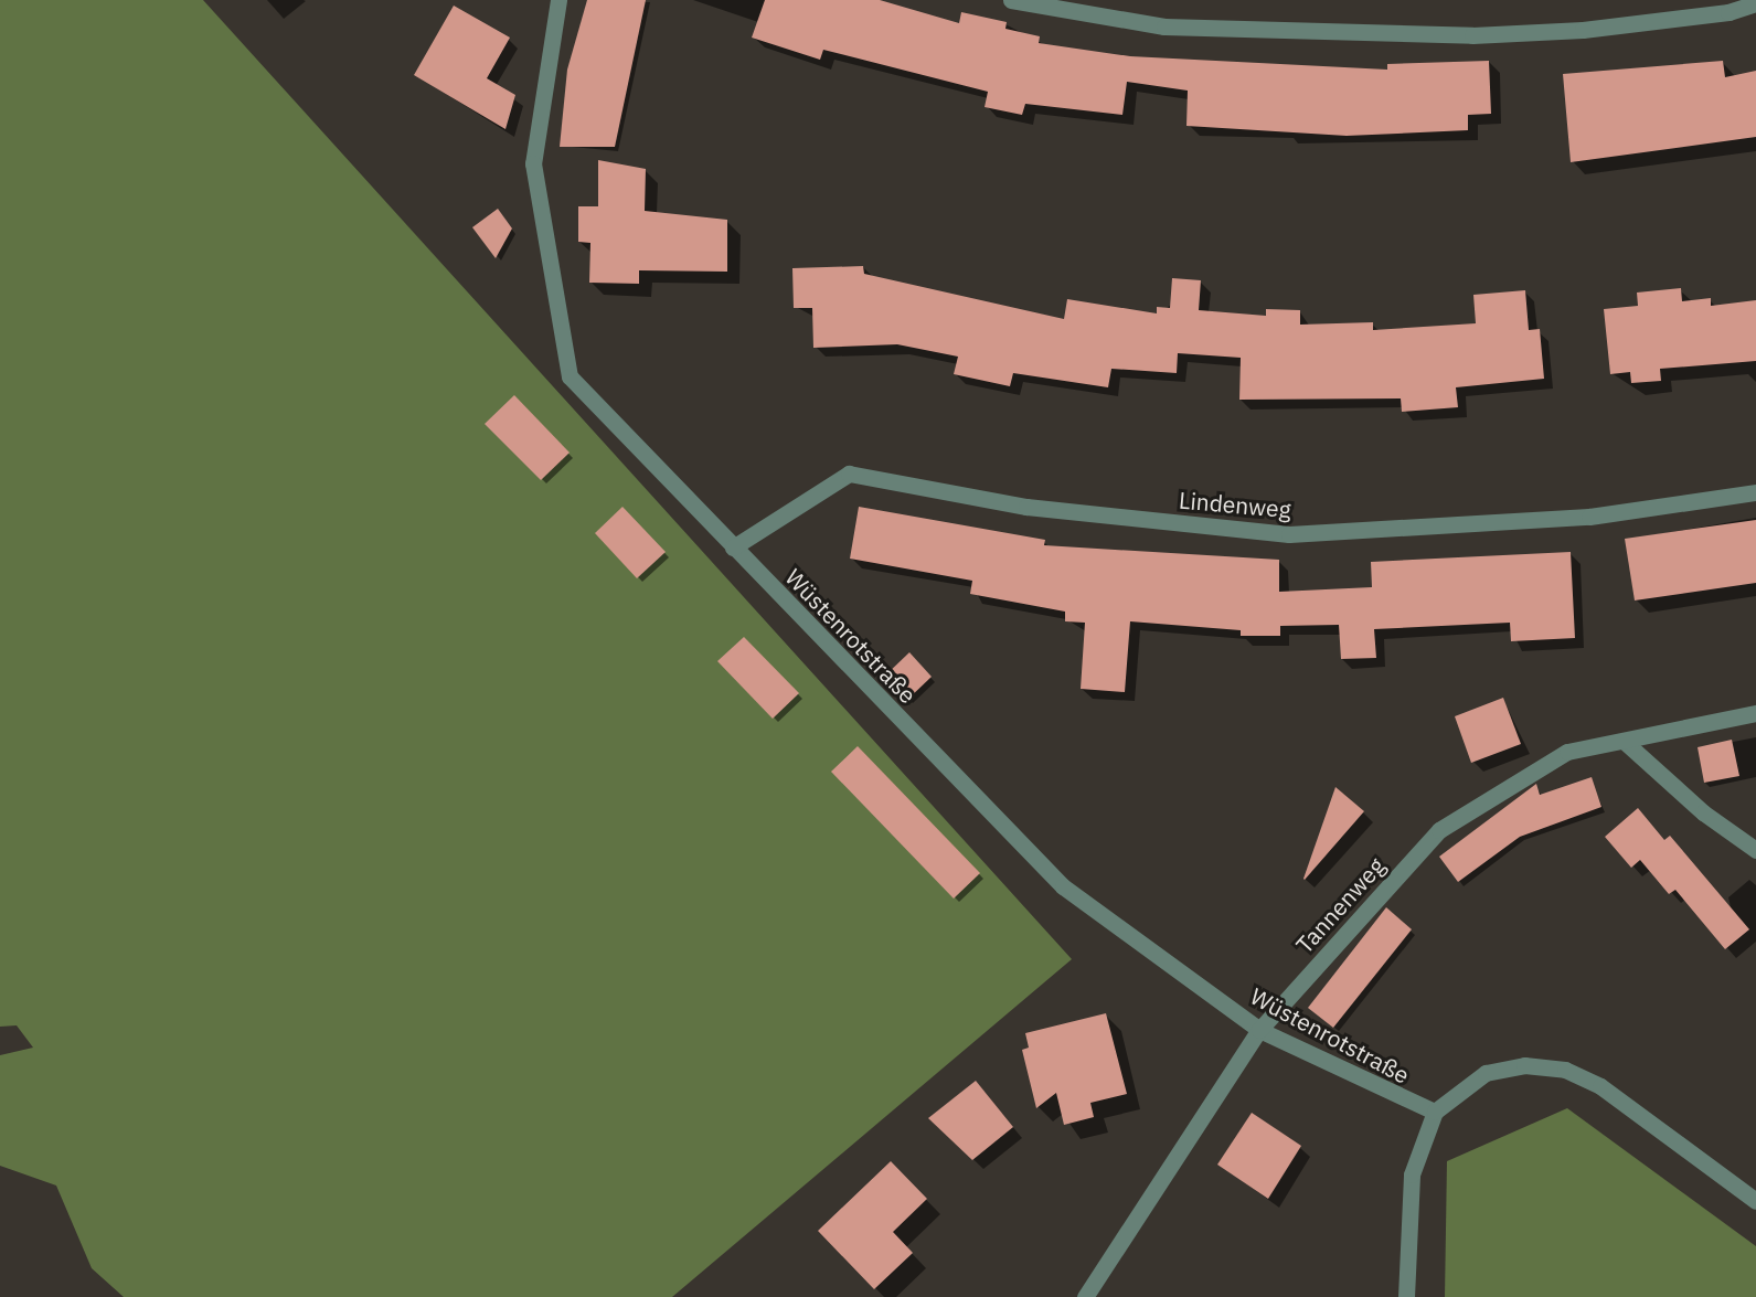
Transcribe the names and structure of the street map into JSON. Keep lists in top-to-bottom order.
{
  "streets": {
    "street": ["Lindenweg", "Wüstenrotstraße", "Tannenweg"]
  },
  "crossings": [
    ["Lindenweg", "Wüstenrotstraße"],
    ["Wüstenrotstraße", "Tannenweg"]
  ]
}
